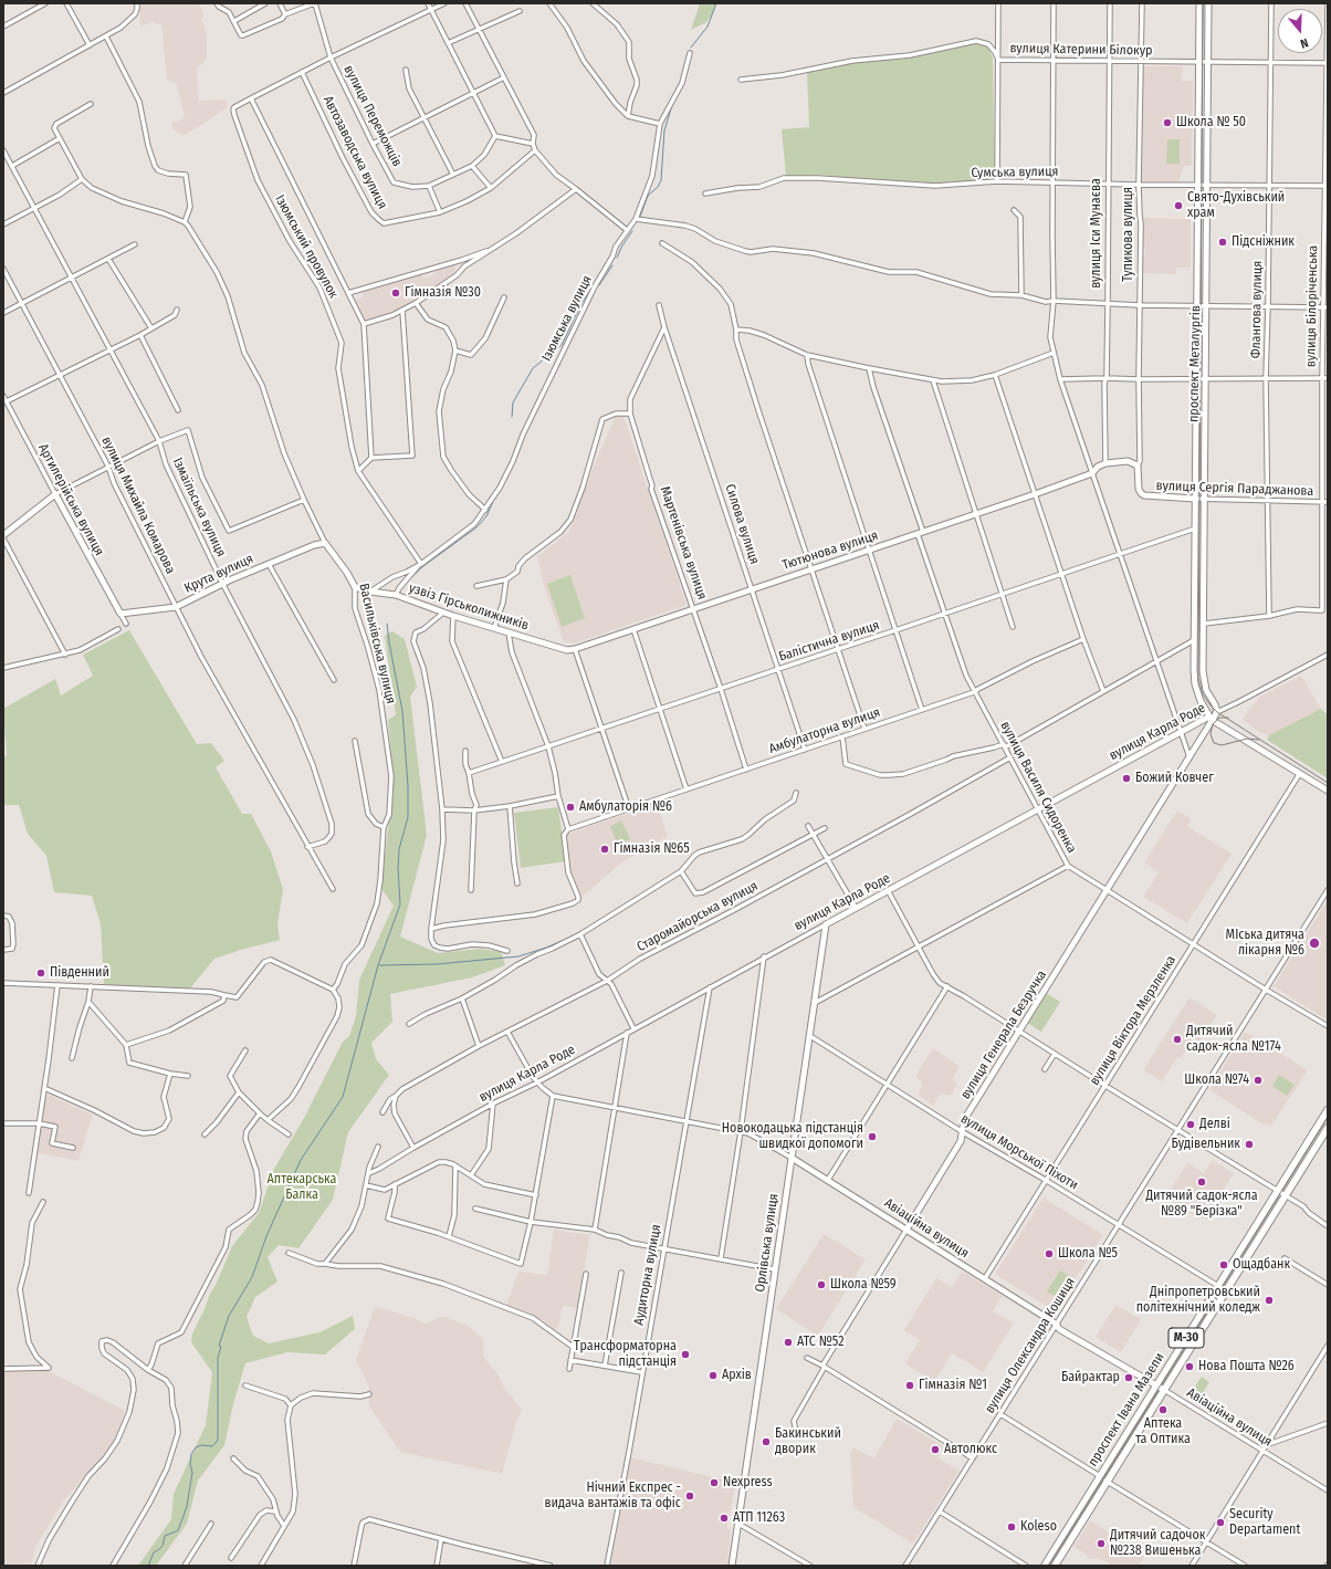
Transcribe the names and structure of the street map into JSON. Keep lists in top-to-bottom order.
{
  "streets": {
    "highway": ["М-30", "проспект Івана Мазепи"],
    "street": [
      "вулиця Катерини Білокур",
      "вулиця Переможців",
      "Автозаводська вулиця",
      "Сумська вулиця",
      "вулиця Іси Мунаєва",
      "Тупикова вулиця",
      "Ізюмський провулок",
      "вулиця Білоріченська",
      "Флангова вулиця",
      "Ізюмська вулиця",
      "проспект Металургів",
      "вулиця Сергія Параджанова",
      "Артилерійська вулиця",
      "вулиця Михайла Комарова",
      "Ізмаїльська вулиця",
      "Силова вулиця",
      "Мартенівська вулиця",
      "Тютюнова вулиця",
      "Крута вулиця",
      "узвіз Гірськолижників",
      "Балістична вулиця",
      "Васильківська вулиця",
      "Амбулаторна вулиця",
      "вулиця Карла Роде",
      "вулиця Василя Сидоренка",
      "Старомайорська вулиця",
      "вулиця Віктора Мерзленка",
      "вулиця Генерала Безручка",
      "вулиця Морської Піхоти",
      "Авіаційна вулиця",
      "Орлівська вулиця",
      "Аудиторна вулиця",
      "вулиця Олександра Кошиця"
    ]
  },
  "crossings": [
    ["вулиця Катерини Білокур", "вулиця Іси Мунаєва"],
    ["вулиця Катерини Білокур", "Тупикова вулиця"],
    ["вулиця Катерини Білокур", "вулиця Білоріченська"],
    ["вулиця Катерини Білокур", "Флангова вулиця"],
    ["вулиця Катерини Білокур", "проспект Металургів"],
    ["Сумська вулиця", "вулиця Іси Мунаєва"],
    ["Сумська вулиця", "Тупикова вулиця"],
    ["Сумська вулиця", "вулиця Білоріченська"],
    ["Сумська вулиця", "Флангова вулиця"],
    ["Сумська вулиця", "проспект Металургів"],
    ["Тупикова вулиця", "вулиця Сергія Параджанова"],
    ["Ізюмський провулок", "Ізюмська вулиця"],
    ["вулиця Білоріченська", "Флангова вулиця"],
    ["вулиця Білоріченська", "вулиця Сергія Параджанова"],
    ["Флангова вулиця", "вулиця Сергія Параджанова"],
    ["Ізюмська вулиця", "узвіз Гірськолижників"],
    ["проспект Металургів", "вулиця Сергія Параджанова"],
    ["проспект Металургів", "Балістична вулиця"],
    ["проспект Металургів", "вулиця Карла Роде"],
    ["проспект Металургів", "вулиця Генерала Безручка"],
    ["Артилерійська вулиця", "Крута вулиця"],
    ["вулиця Михайла Комарова", "Ізмаїльська вулиця"],
    ["вулиця Михайла Комарова", "Крута вулиця"],
    ["Ізмаїльська вулиця", "Крута вулиця"],
    ["Силова вулиця", "Мартенівська вулиця"],
    ["Силова вулиця", "Тютюнова вулиця"],
    ["Силова вулиця", "Балістична вулиця"],
    ["Силова вулиця", "Амбулаторна вулиця"],
    ["Мартенівська вулиця", "Тютюнова вулиця"],
    ["Мартенівська вулиця", "Балістична вулиця"],
    ["Мартенівська вулиця", "Амбулаторна вулиця"],
    ["Тютюнова вулиця", "узвіз Гірськолижників"],
    ["Тютюнова вулиця", "вулиця Василя Сидоренка"],
    ["Крута вулиця", "Васильківська вулиця"],
    ["узвіз Гірськолижників", "Васильківська вулиця"],
    ["Балістична вулиця", "вулиця Василя Сидоренка"],
    ["Амбулаторна вулиця", "вулиця Василя Сидоренка"],
    ["вулиця Карла Роде", "вулиця Василя Сидоренка"],
    ["вулиця Карла Роде", "вулиця Генерала Безручка"],
    ["вулиця Карла Роде", "Авіаційна вулиця"],
    ["вулиця Карла Роде", "Орлівська вулиця"],
    ["вулиця Карла Роде", "Аудиторна вулиця"],
    ["вулиця Василя Сидоренка", "Старомайорська вулиця"],
    ["вулиця Василя Сидоренка", "вулиця Віктора Мерзленка"],
    ["вулиця Василя Сидоренка", "вулиця Генерала Безручка"],
    ["вулиця Василя Сидоренка", "вулиця Олександра Кошиця"],
    ["Старомайорська вулиця", "Авіаційна вулиця"],
    ["вулиця Віктора Мерзленка", "вулиця Морської Піхоти"],
    ["вулиця Віктора Мерзленка", "Авіаційна вулиця"],
    ["вулиця Генерала Безручка", "вулиця Морської Піхоти"],
    ["вулиця Генерала Безручка", "Авіаційна вулиця"],
    ["вулиця Морської Піхоти", "Орлівська вулиця"],
    ["вулиця Морської Піхоти", "вулиця Олександра Кошиця"],
    ["вулиця Морської Піхоти", "проспект Івана Мазепи"],
    ["Авіаційна вулиця", "Орлівська вулиця"],
    ["Авіаційна вулиця", "Аудиторна вулиця"],
    ["Авіаційна вулиця", "вулиця Олександра Кошиця"],
    ["Авіаційна вулиця", "проспект Івана Мазепи"]
  ],
  "parks": ["Аптекарська Балка"],
  "places": [
    "Школа № 50",
    "Свято-Духівський храм",
    "Підсніжник",
    "Гімназія №30",
    "Божий Ковчег",
    "Амбулаторія №6",
    "Гімназія №65",
    "МІська дитяча лікарня №6",
    "Південний",
    "Дитячий садок-ясла №174",
    "Школа №74",
    "Делві",
    "Новокодацька підстанція швидкої допомоги",
    "Будівельник",
    "Дитячий садок-ясла №89 \"Берізка\"",
    "Школа №5",
    "Ощадбанк",
    "Школа №59",
    "Дніпропетровський політехнічний коледж",
    "АТС №52",
    "Трансформаторна підстанція",
    "Нова Пошта №26",
    "Архів",
    "Байрактар",
    "Гімназія №1",
    "Аптека та Оптика",
    "Бакинський дворик",
    "Автолюкс",
    "Nexpress",
    "Нічний Експрес - видача вантажів та офіс",
    "АТП 11263",
    "Security Departament",
    "Koleso",
    "Дитячий садочок №238 Вишенька"
  ],
  "north": "bottom"
}
